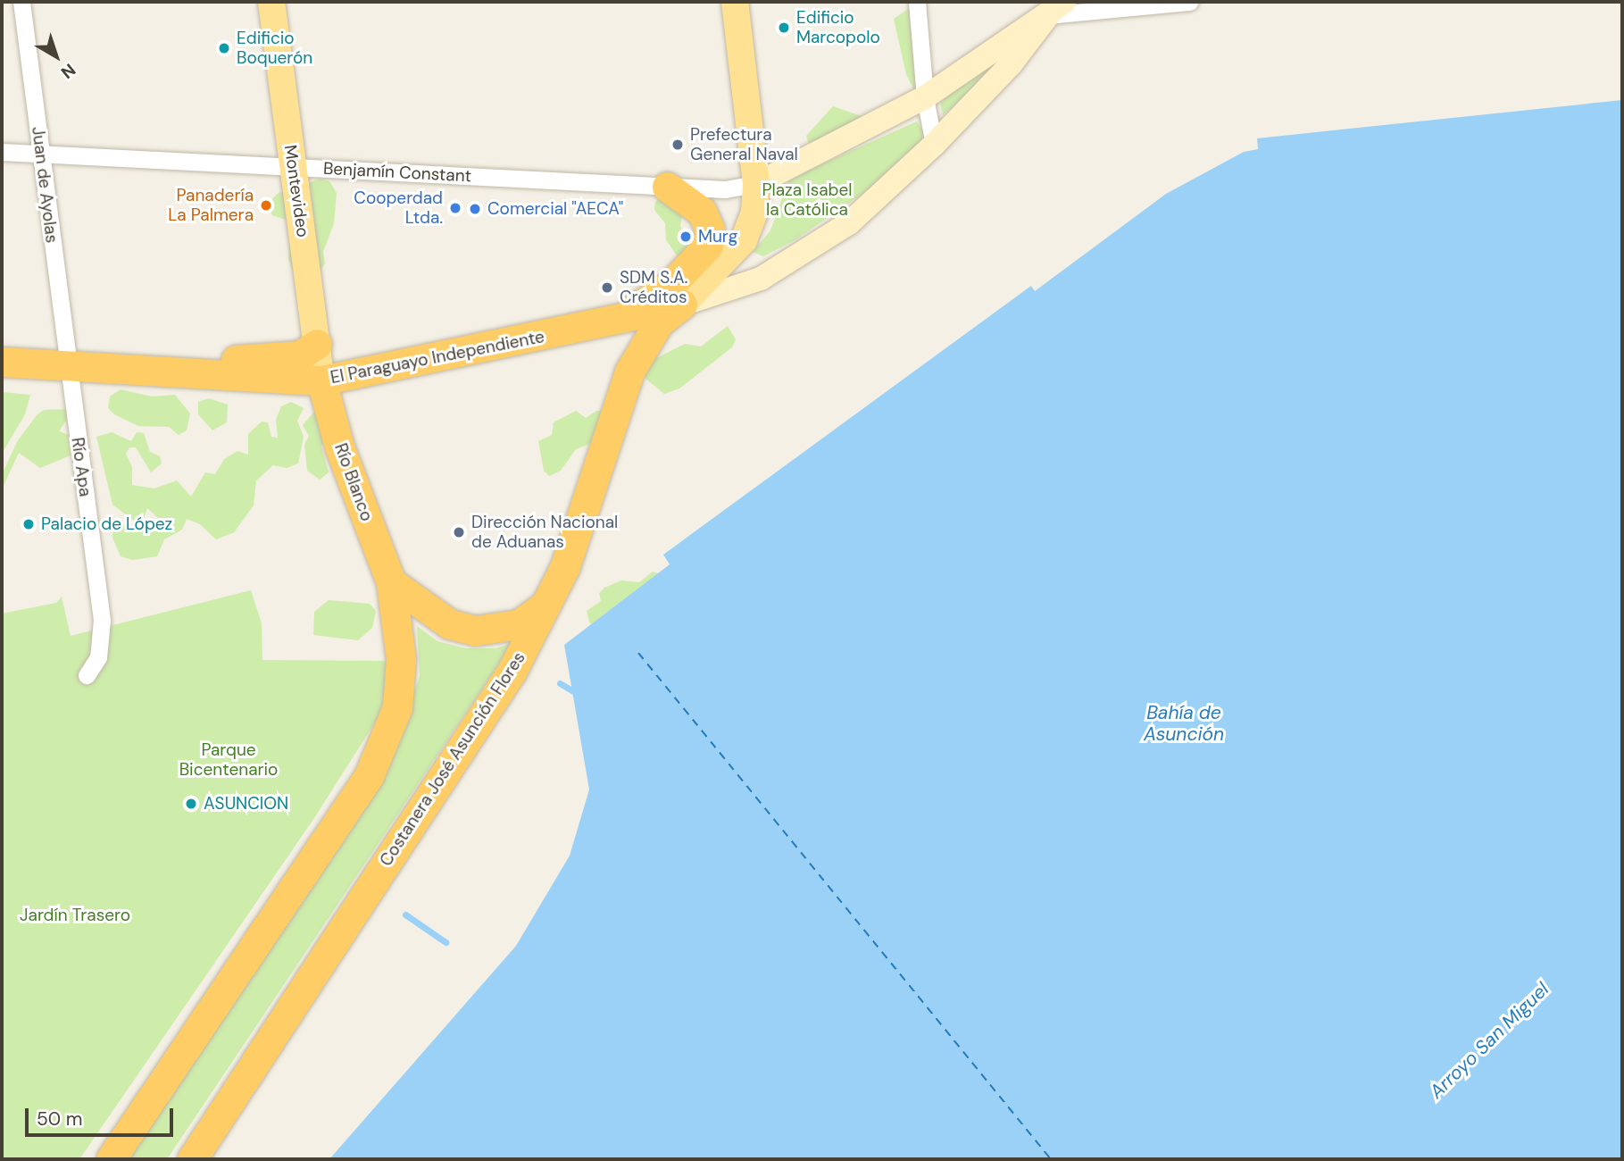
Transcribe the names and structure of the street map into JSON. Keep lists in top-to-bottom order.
{
  "streets": {
    "highway": ["El Paraguayo Independiente", "Río Blanco", "Costanera José Asunción Flores"],
    "main road": ["Montevideo"],
    "street": ["Benjamín Constant", "Juan de Ayolas", "Río Apa"]
  },
  "crossings": [
    ["Benjamín Constant", "Juan de Ayolas"],
    ["Benjamín Constant", "Montevideo"],
    ["Juan de Ayolas", "El Paraguayo Independiente"],
    ["Juan de Ayolas", "Río Apa"],
    ["Montevideo", "El Paraguayo Independiente"],
    ["Montevideo", "Río Blanco"],
    ["El Paraguayo Independiente", "Río Apa"],
    ["El Paraguayo Independiente", "Río Blanco"],
    ["El Paraguayo Independiente", "Costanera José Asunción Flores"]
  ],
  "water": ["Bahía de Asunción", "Arroyo San Miguel"],
  "parks": ["Plaza Isabel la Católica", "Parque Bicentenario", "Jardín Trasero"],
  "places": [
    "Edificio Marcopolo",
    "Edificio Boquerón",
    "Prefectura General Naval",
    "Panadería La Palmera",
    "Cooperdad Ltda.",
    "Comercial \"AECA\"",
    "Murg",
    "SDM S.A. Créditos",
    "Palacio de López",
    "Dirección Nacional de Aduanas",
    "ASUNCION"
  ],
  "scale_bar": "50 m",
  "north": "bottom right"
}
